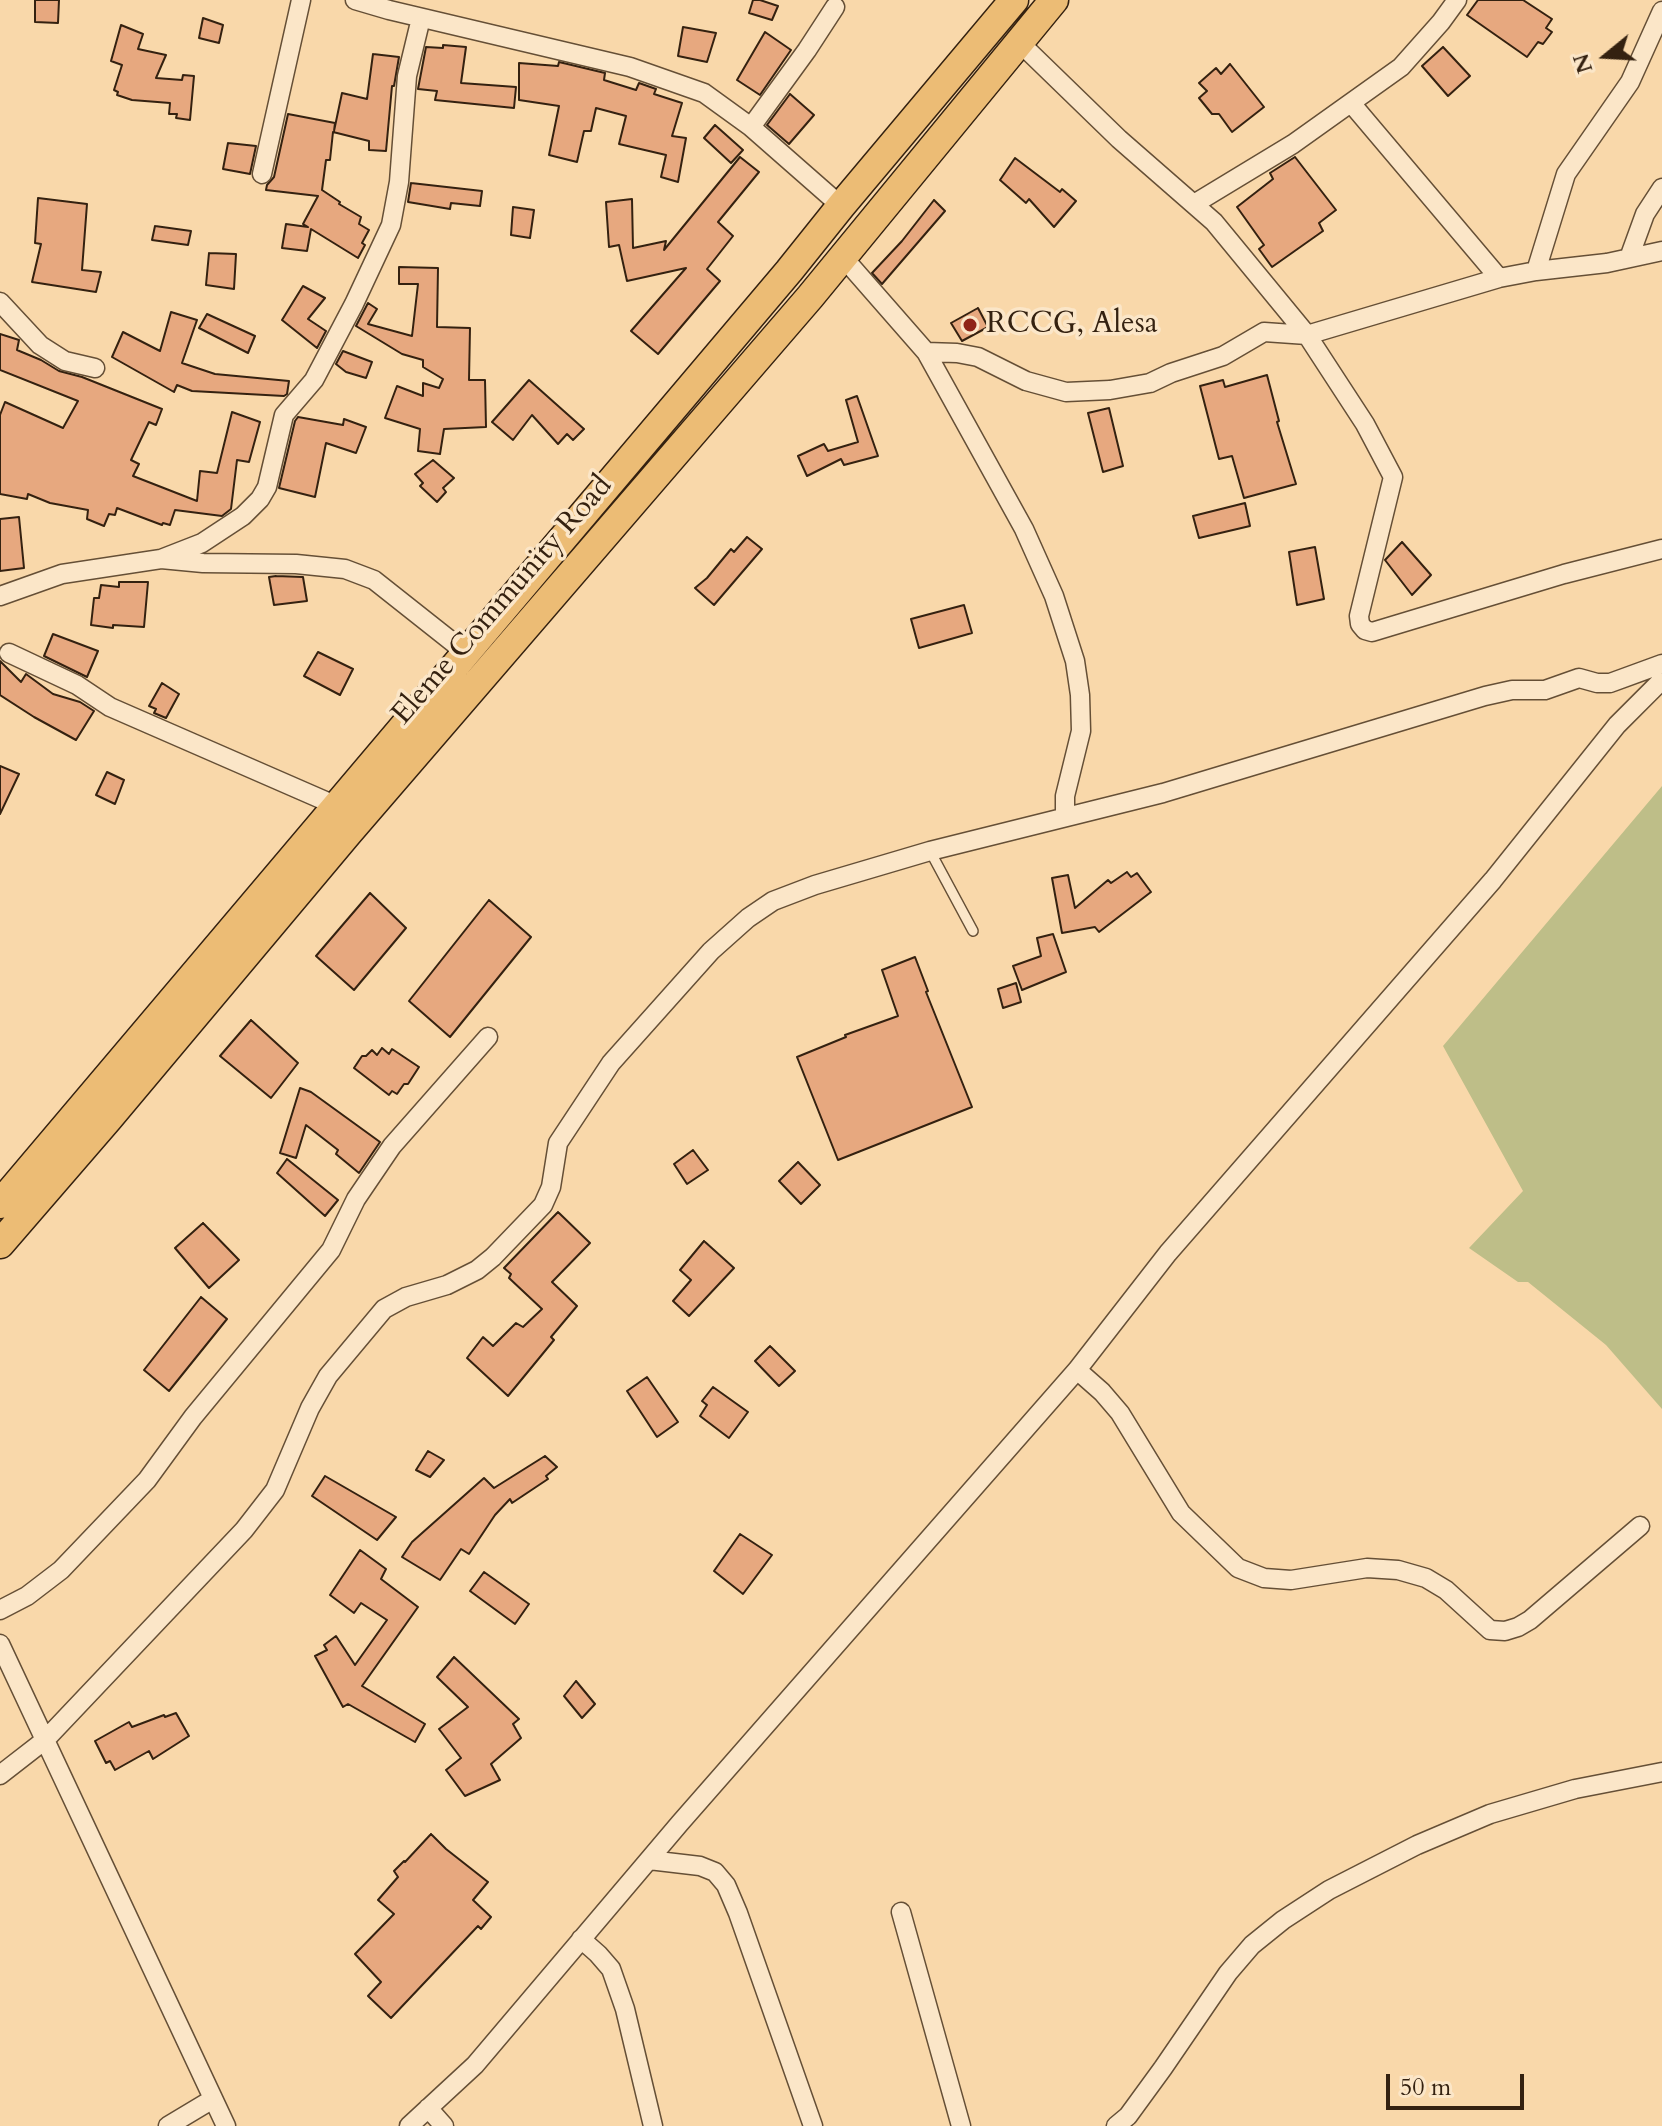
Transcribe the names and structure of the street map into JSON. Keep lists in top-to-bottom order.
{
  "streets": {
    "main road": ["Eleme Community Road"]
  },
  "places": ["RCCG, Alesa"],
  "scale_bar": "50 m",
  "north": "left"
}
